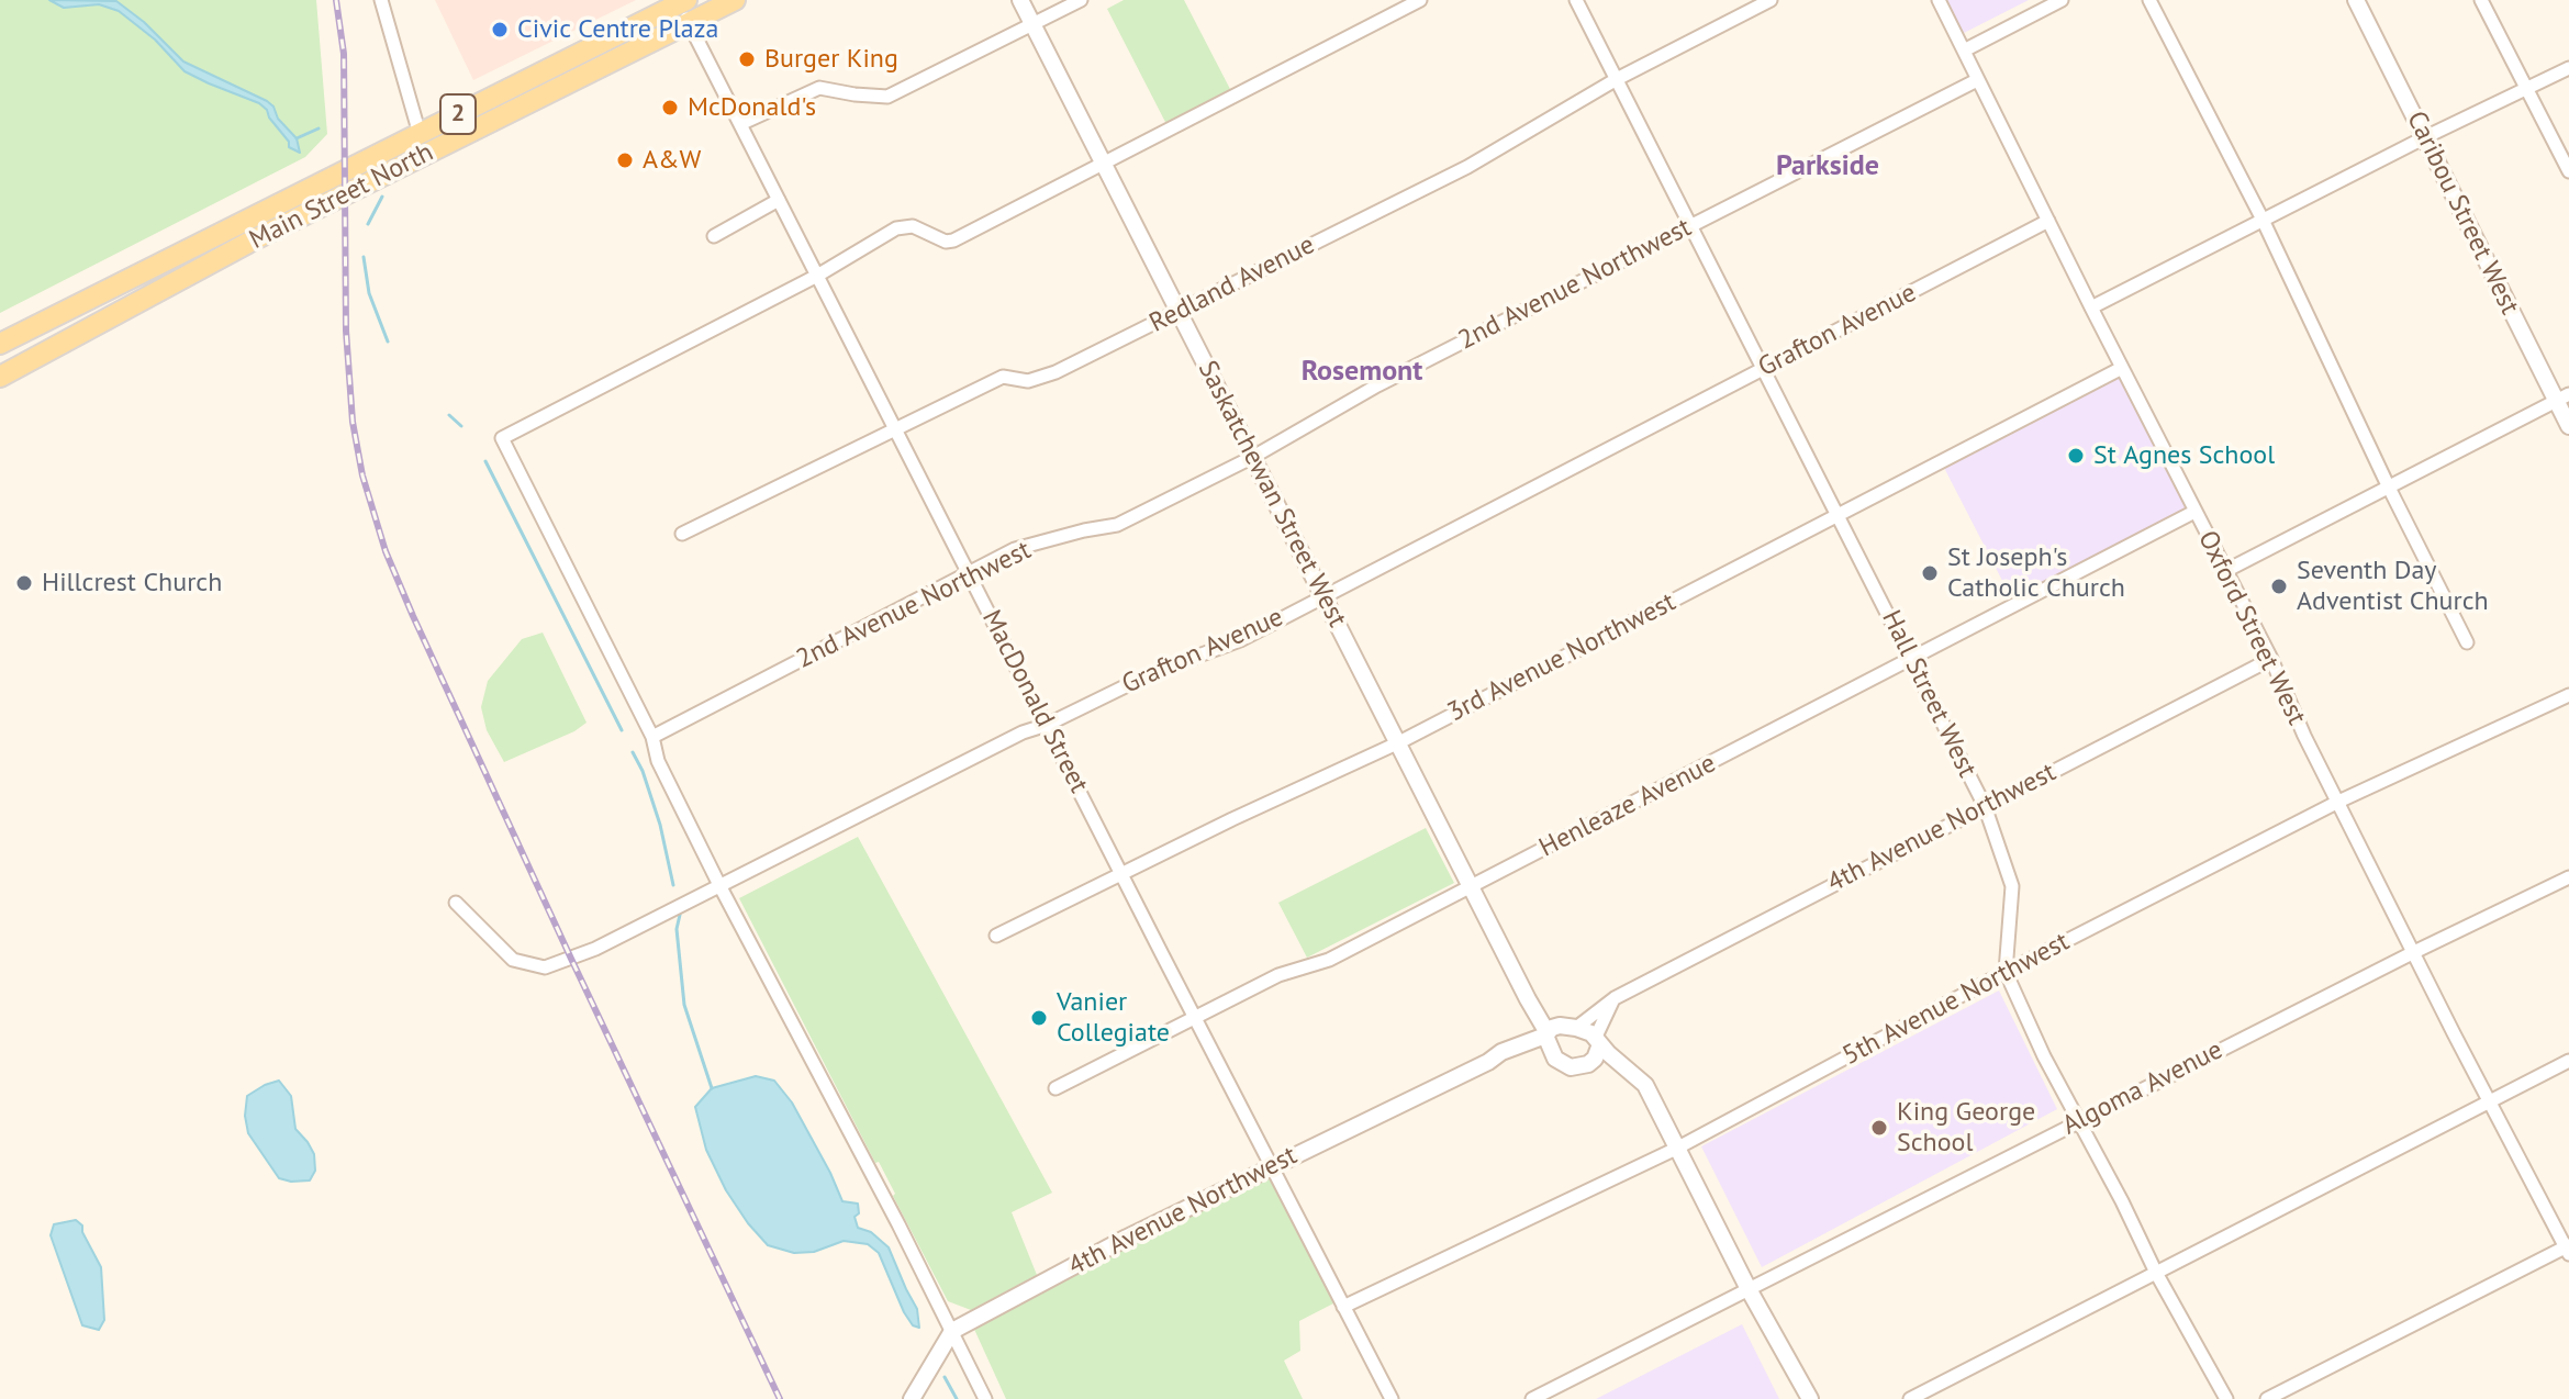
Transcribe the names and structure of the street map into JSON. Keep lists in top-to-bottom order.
{
  "streets": {
    "main road": ["2", "Main Street North"],
    "street": [
      "Caribou Street West",
      "Redland Avenue",
      "2nd Avenue Northwest",
      "Grafton Avenue",
      "Saskatchewan Street West",
      "Oxford Street West",
      "3rd Avenue Northwest",
      "Hall Street West",
      "MacDonald Street",
      "Henleaze Avenue",
      "4th Avenue Northwest",
      "5th Avenue Northwest",
      "Algoma Avenue"
    ]
  },
  "crossings": [
    ["Main Street North", "MacDonald Street"],
    ["Redland Avenue", "Saskatchewan Street West"],
    ["Redland Avenue", "Hall Street West"],
    ["Redland Avenue", "MacDonald Street"],
    ["2nd Avenue Northwest", "Saskatchewan Street West"],
    ["2nd Avenue Northwest", "Oxford Street West"],
    ["2nd Avenue Northwest", "Hall Street West"],
    ["2nd Avenue Northwest", "MacDonald Street"],
    ["Grafton Avenue", "Saskatchewan Street West"],
    ["Grafton Avenue", "Oxford Street West"],
    ["Grafton Avenue", "Hall Street West"],
    ["Grafton Avenue", "MacDonald Street"],
    ["Saskatchewan Street West", "3rd Avenue Northwest"],
    ["Saskatchewan Street West", "Henleaze Avenue"],
    ["Saskatchewan Street West", "4th Avenue Northwest"],
    ["Oxford Street West", "3rd Avenue Northwest"],
    ["Oxford Street West", "Henleaze Avenue"],
    ["Oxford Street West", "4th Avenue Northwest"],
    ["Oxford Street West", "5th Avenue Northwest"],
    ["Oxford Street West", "Algoma Avenue"],
    ["3rd Avenue Northwest", "Hall Street West"],
    ["3rd Avenue Northwest", "MacDonald Street"],
    ["Hall Street West", "Henleaze Avenue"],
    ["Hall Street West", "4th Avenue Northwest"],
    ["Hall Street West", "5th Avenue Northwest"],
    ["MacDonald Street", "Henleaze Avenue"],
    ["MacDonald Street", "4th Avenue Northwest"],
    ["MacDonald Street", "5th Avenue Northwest"]
  ],
  "districts": ["Parkside", "Rosemont"],
  "places": [
    "Civic Centre Plaza",
    "Burger King",
    "McDonald's",
    "A&W",
    "St Agnes School",
    "St Joseph's Catholic Church",
    "Hillcrest Church",
    "Seventh Day Adventist Church",
    "Vanier Collegiate",
    "King George School"
  ]
}
